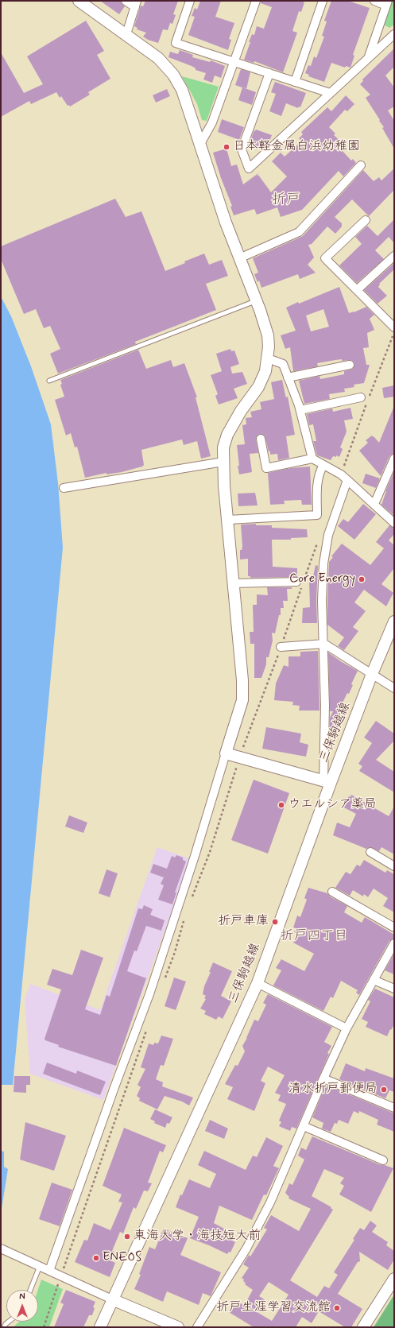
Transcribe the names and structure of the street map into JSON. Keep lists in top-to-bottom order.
{
  "streets": {
    "street": ["三保駒越線"]
  },
  "districts": ["折戸", "折戸四丁目"],
  "places": [
    "日本軽金属白浜幼稚園",
    "Core Energy",
    "ウエルシア薬局",
    "折戸車庫",
    "清水折戸郵便局",
    "東海大学・海技短大前",
    "ENEOS",
    "折戸生涯学習交流館"
  ],
  "north": "top"
}
